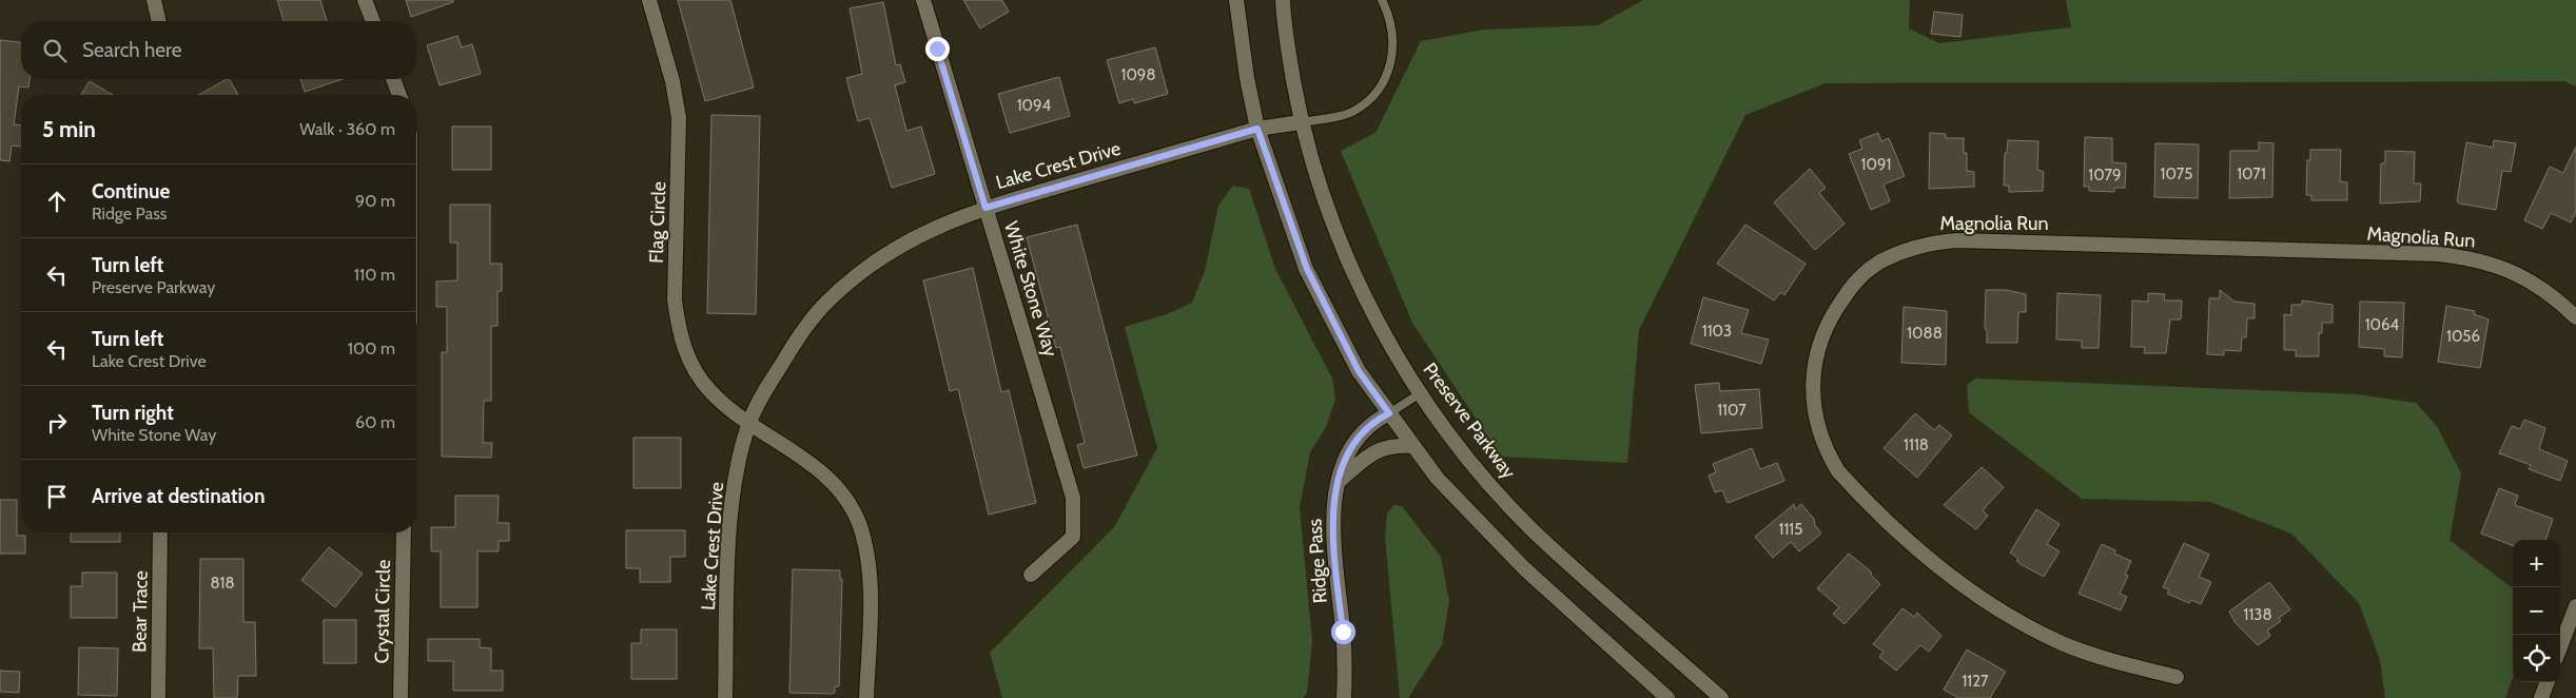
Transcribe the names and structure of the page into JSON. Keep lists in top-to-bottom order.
{
  "streets": {
    "street": [
      "Lake Crest Drive",
      "Flag Circle",
      "Magnolia Run",
      "White Stone Way",
      "Preserve Parkway",
      "Ridge Pass",
      "Bear Trace",
      "Crystal Circle"
    ]
  },
  "crossings": [
    ["Lake Crest Drive", "Flag Circle"],
    ["Lake Crest Drive", "White Stone Way"],
    ["Lake Crest Drive", "Preserve Parkway"]
  ],
  "house_numbers": [
    "1098",
    "1094",
    "1091",
    "1075",
    "1071",
    "1079",
    "1064",
    "1103",
    "1088",
    "1056",
    "1107",
    "1118",
    "1115",
    "818",
    "1138",
    "1127"
  ],
  "page": {
    "search": "Search here",
    "heading": ["5 min", "Walk · 360 m"],
    "list": [
      ["Continue", "Ridge Pass", "90 m"],
      ["Turn left", "Preserve Parkway", "110 m"],
      ["Turn left", "Lake Crest Drive", "100 m"],
      ["Turn right", "White Stone Way", "60 m"],
      "Arrive at destination"
    ],
    "map_buttons": ["+", "−"]
  }
}
